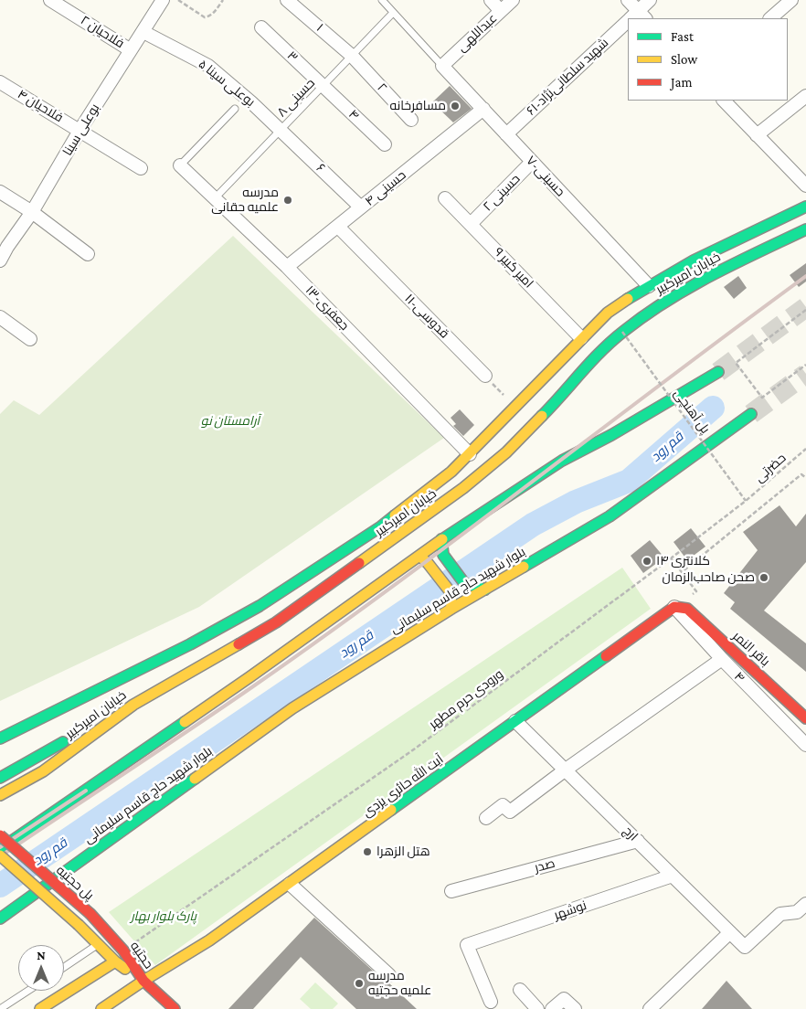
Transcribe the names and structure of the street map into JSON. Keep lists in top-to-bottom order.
{
  "streets": {
    "main road": [
      "خیابان امیرکبیر",
      "بلوار شهید حاج قاسم سلیمانی",
      "باقر النمر",
      "آیت الله‌ حائری‌ یزدی",
      "پل حجتیه",
      "حجتیه"
    ],
    "street": [
      "۱",
      "فلاحیان ۲",
      "عبداللهی",
      "۳",
      "شهید سلطانی‌نژاد-۶۱",
      "بوعلی سینا ۵",
      "۲",
      "فلاحیان ۴",
      "۴",
      "بوعلی سینا",
      "۶",
      "حسینی-۷",
      "حسینی ۴",
      "حسینی ۲",
      "امیر کبیر ۹",
      "جعفری-۱۳",
      "قدوسی-۱۱",
      "ارج",
      "صدر",
      "نوشهر"
    ],
    "lane": ["حسینی ۸"],
    "path": ["پل آهنچی", "حضرتی", "ورودی حرم مطهر"]
  },
  "crossings": [
    ["۱", "۲"],
    ["۱", "حسینی ۸"],
    ["فلاحیان ۲", "بوعلی سینا"],
    ["عبداللهی", "حسینی-۷"],
    ["۳", "حسینی ۸"],
    ["۳", "۴"],
    ["شهید سلطانی‌نژاد-۶۱", "حسینی-۷"],
    ["بوعلی سینا ۵", "حسینی ۸"],
    ["بوعلی سینا ۵", "بوعلی سینا"],
    ["بوعلی سینا ۵", "۶"],
    ["۲", "حسینی ۸"],
    ["حسینی ۸", "۴"],
    ["حسینی ۸", "۶"],
    ["حسینی ۸", "جعفری-۱۳"],
    ["فلاحیان ۴", "بوعلی سینا"],
    ["۴", "باقر النمر"],
    ["۴", "آیت الله‌ حائری‌ یزدی"],
    ["۶", "حسینی ۴"],
    ["حسینی-۷", "حسینی ۴"],
    ["حسینی-۷", "حسینی ۲"],
    ["حسینی-۷", "خیابان امیرکبیر"],
    ["حسینی ۴", "جعفری-۱۳"],
    ["حسینی ۴", "قدوسی-۱۱"],
    ["حسینی ۲", "امیر کبیر ۹"],
    ["امیر کبیر ۹", "خیابان امیرکبیر"],
    ["خیابان امیرکبیر", "جعفری-۱۳"],
    ["خیابان امیرکبیر", "پل آهنچی"],
    ["پل آهنچی", "حضرتی"],
    ["حضرتی", "ورودی حرم مطهر"],
    ["باقر النمر", "آیت الله‌ حائری‌ یزدی"],
    ["ورودی حرم مطهر", "حجتیه"],
    ["آیت الله‌ حائری‌ یزدی", "ارج"],
    ["آیت الله‌ حائری‌ یزدی", "حجتیه"],
    ["ارج", "صدر"],
    ["ارج", "نوشهر"],
    ["پل حجتیه", "حجتیه"]
  ],
  "water": ["قم رود"],
  "parks": ["آرامستان نو", "پارک بلوار بهار"],
  "places": [
    "مسافرخانه",
    "مدرسه علمیه حقانی",
    "کلانتری ۱۴",
    "صحن صاحب‌الزمان",
    "هتل الزهرا",
    "مدرسه علمیه حجتیه"
  ],
  "legend": ["Fast", "Slow", "Jam"],
  "north": "top"
}
